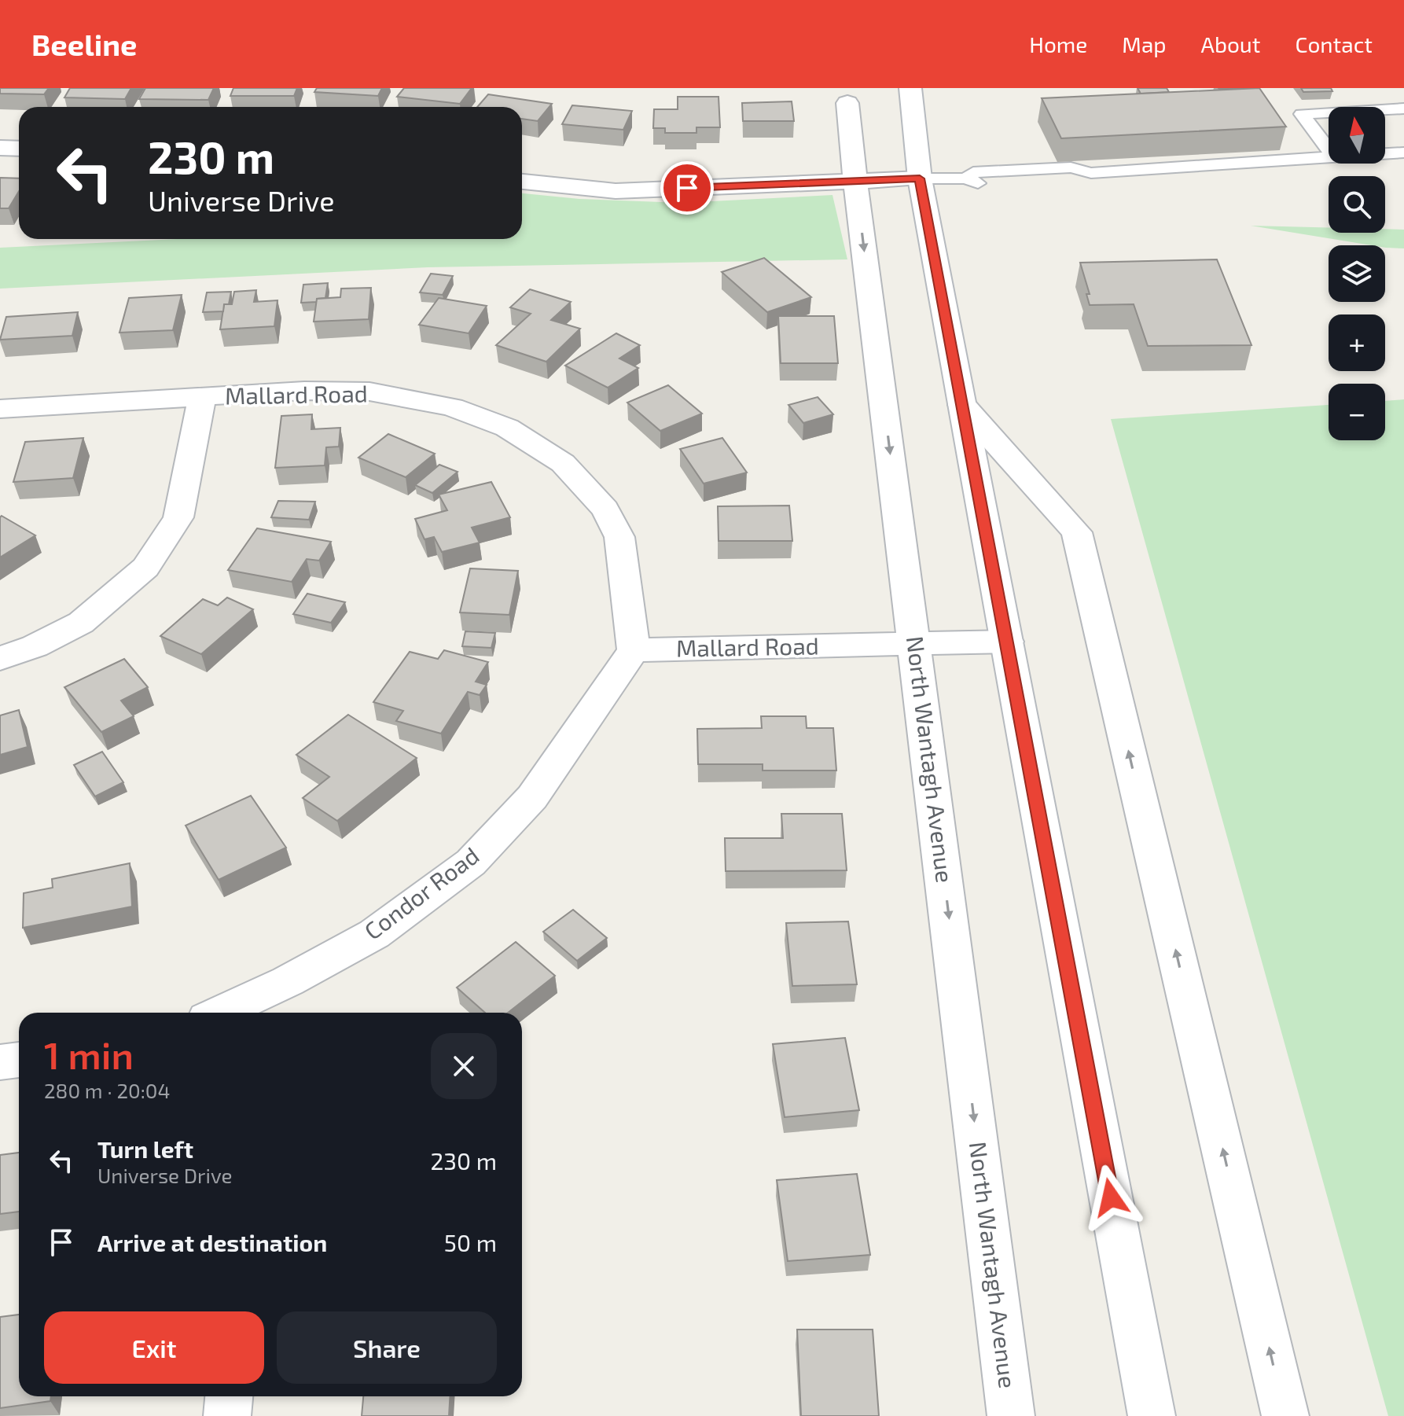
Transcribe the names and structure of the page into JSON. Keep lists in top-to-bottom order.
{
  "streets": {
    "street": ["Mallard Road", "North Wantagh Avenue", "Condor Road"]
  },
  "crossings": [
    ["Mallard Road", "North Wantagh Avenue"],
    ["Mallard Road", "Condor Road"]
  ],
  "north": "top",
  "page": {
    "header": "Beeline",
    "nav": [
      "Home",
      "Map",
      "About",
      "Contact"
    ],
    "map_buttons": ["+", "−"],
    "turn": ["230 m", "Universe Drive"],
    "heading": ["1 min", "280 m · 20:04"],
    "list": [
      {
        "name": "Turn left",
        "note": "Universe Drive",
        "value": "230 m"
      },
      {
        "name": "Arrive at destination",
        "value": "50 m"
      }
    ],
    "buttons": ["Exit", "Share"]
  }
}
